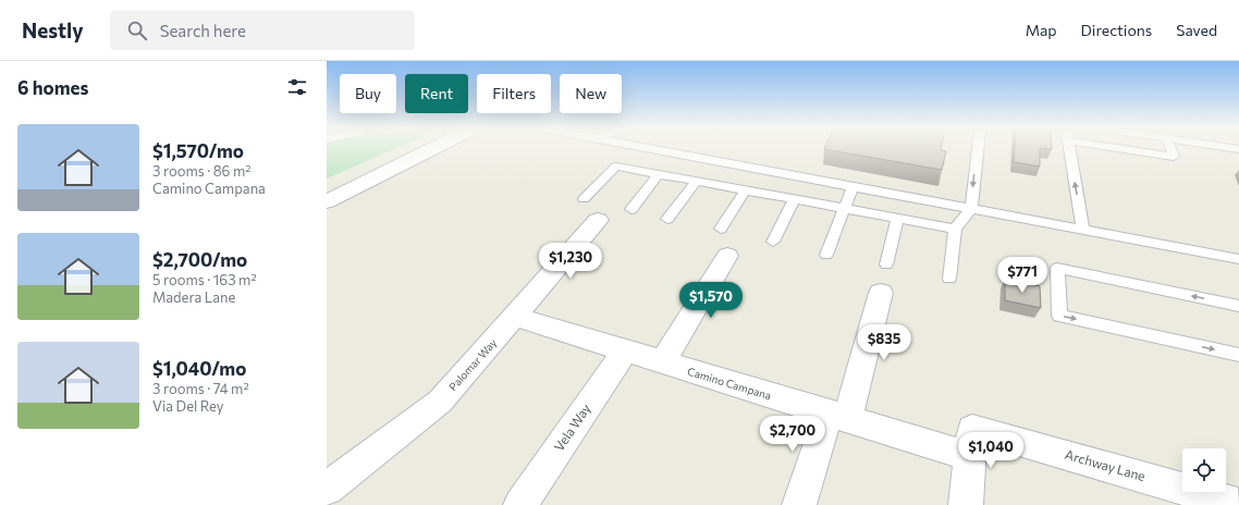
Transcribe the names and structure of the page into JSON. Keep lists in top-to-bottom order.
{
  "streets": {
    "street": [
      "Palomar Way",
      "Camino Campana",
      "Vela Way",
      "Archway Lane"
    ]
  },
  "crossings": [
    ["Palomar Way", "Camino Campana"],
    ["Camino Campana", "Vela Way"],
    ["Camino Campana", "Archway Lane"]
  ],
  "page": {
    "header": "Nestly",
    "search": "Search here",
    "nav": ["Map", "Directions", "Saved"],
    "heading": "6 homes",
    "chip": [
      "Buy",
      "Rent",
      "Filters",
      "New"
    ],
    "list": [
      {
        "name": "$1,570/mo",
        "note": "3 rooms · 86 m² · Camino Campana"
      },
      {
        "name": "$2,700/mo",
        "note": "5 rooms · 163 m² · Madera Lane"
      },
      {
        "name": "$1,040/mo",
        "note": "3 rooms · 74 m² · Via Del Rey"
      }
    ],
    "price": [
      "$1,230",
      "$771",
      "$1,570",
      "$835",
      "$2,700",
      "$1,040"
    ]
  }
}
